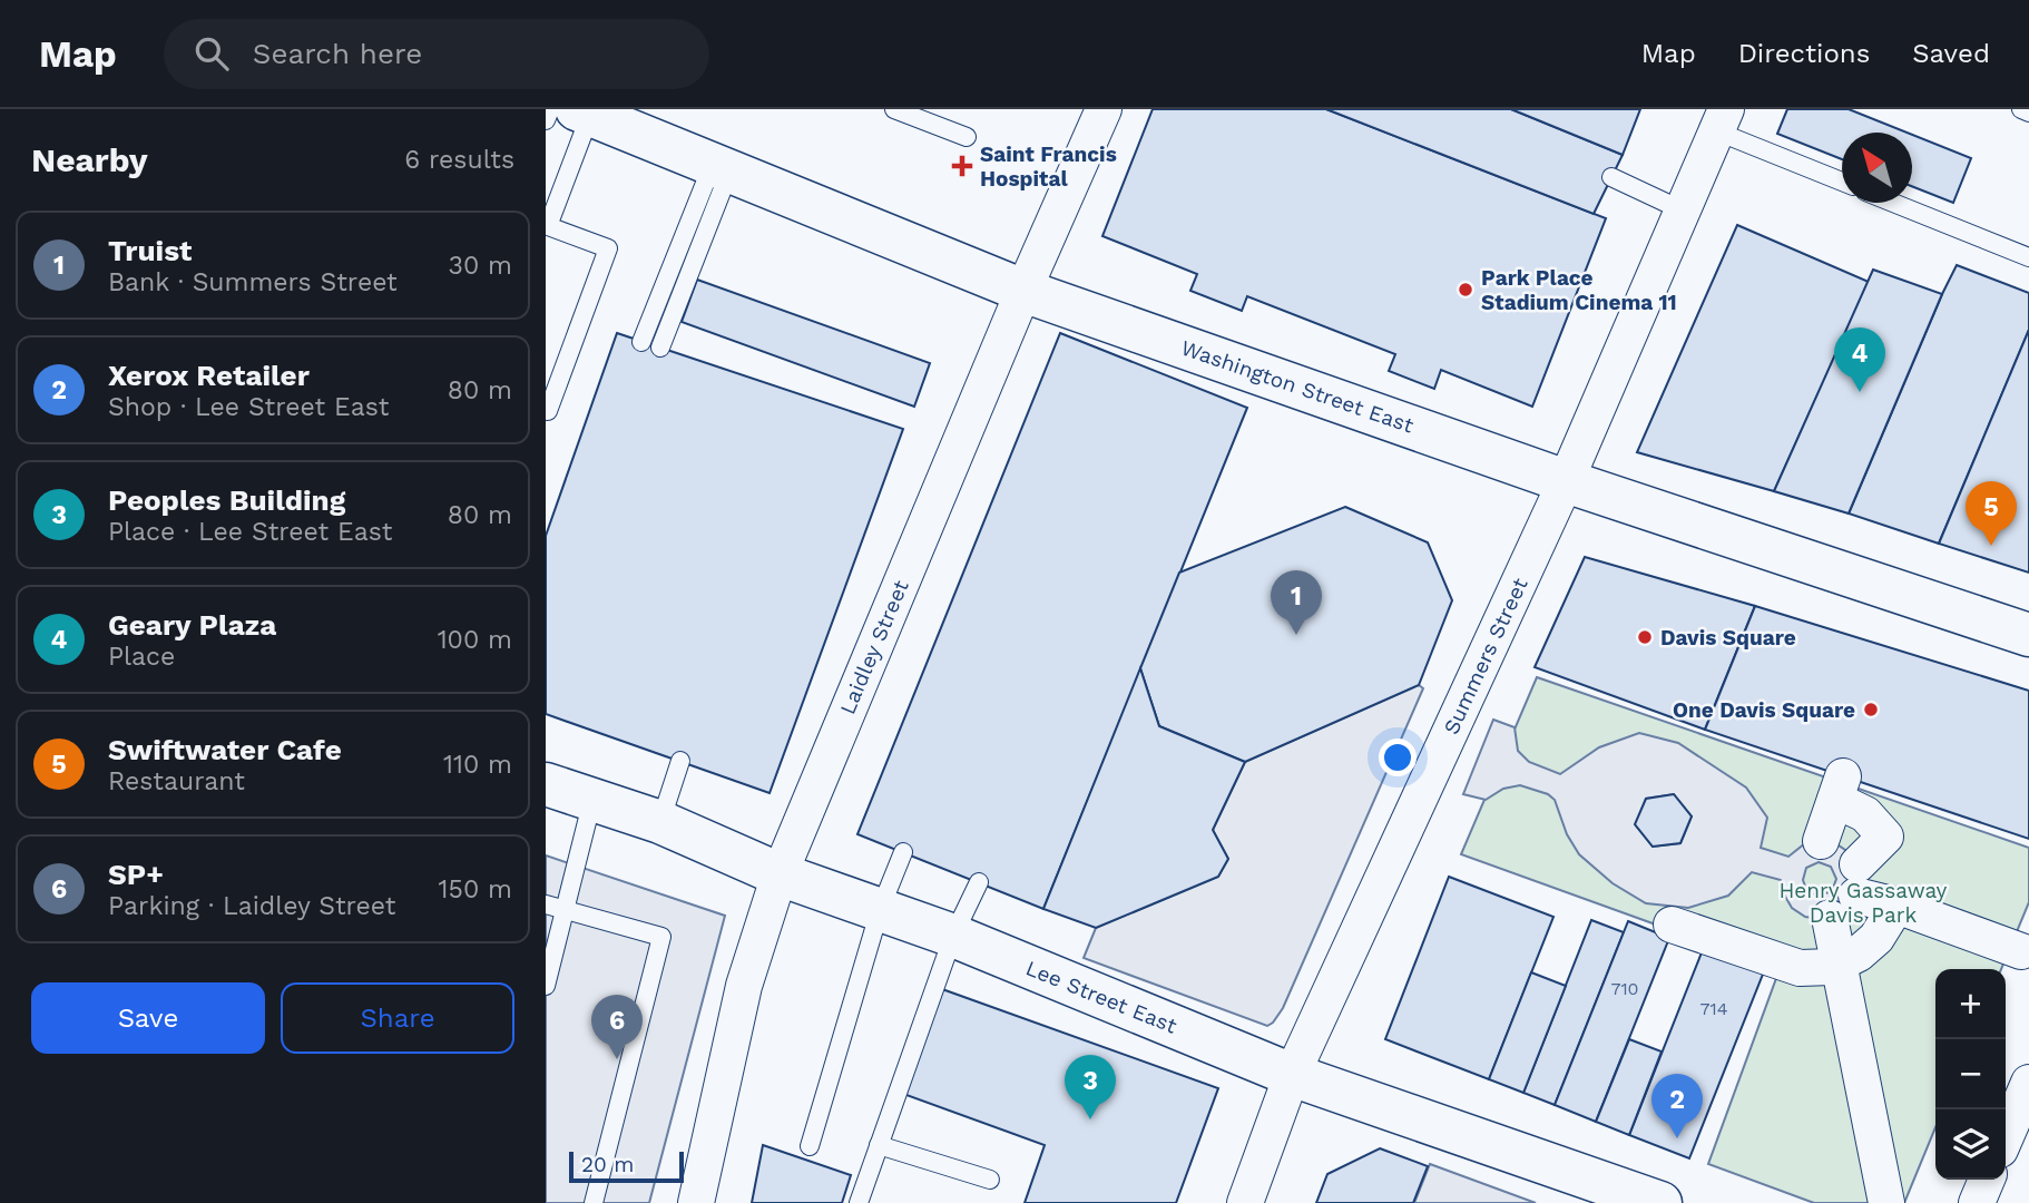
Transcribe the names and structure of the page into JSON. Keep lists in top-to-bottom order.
{
  "streets": {
    "main road": ["Washington Street East", "Lee Street East"],
    "street": ["Laidley Street", "Summers Street"]
  },
  "crossings": [
    ["Washington Street East", "Laidley Street"],
    ["Washington Street East", "Summers Street"],
    ["Laidley Street", "Lee Street East"],
    ["Summers Street", "Lee Street East"]
  ],
  "parks": ["Henry Gassaway Davis Park"],
  "places": {
    "health": ["Saint Francis Hospital"],
    "other": ["Park Place Stadium Cinema 11", "Davis Square", "One Davis Square"]
  },
  "house_numbers": ["710", "714"],
  "scale_bar": "20 m",
  "north": "top left",
  "page": {
    "header": "Map",
    "search": "Search here",
    "nav": ["Map", "Directions", "Saved"],
    "heading": ["Nearby", "6 results"],
    "list": [
      {
        "mark": "1",
        "name": "Truist",
        "note": "Bank · Summers Street",
        "value": "30 m"
      },
      {
        "mark": "2",
        "name": "Xerox Retailer",
        "note": "Shop · Lee Street East",
        "value": "80 m"
      },
      {
        "mark": "3",
        "name": "Peoples Building",
        "note": "Place · Lee Street East",
        "value": "80 m"
      },
      {
        "mark": "4",
        "name": "Geary Plaza",
        "note": "Place",
        "value": "100 m"
      },
      {
        "mark": "5",
        "name": "Swiftwater Cafe",
        "note": "Restaurant",
        "value": "110 m"
      },
      {
        "mark": "6",
        "name": "SP+",
        "note": "Parking · Laidley Street",
        "value": "150 m"
      }
    ],
    "pins": [
      "4",
      "5",
      "1",
      "6",
      "3",
      "2"
    ],
    "buttons": ["Save", "Share"],
    "map_buttons": ["+", "−"],
    "scale": "20 m"
  }
}
